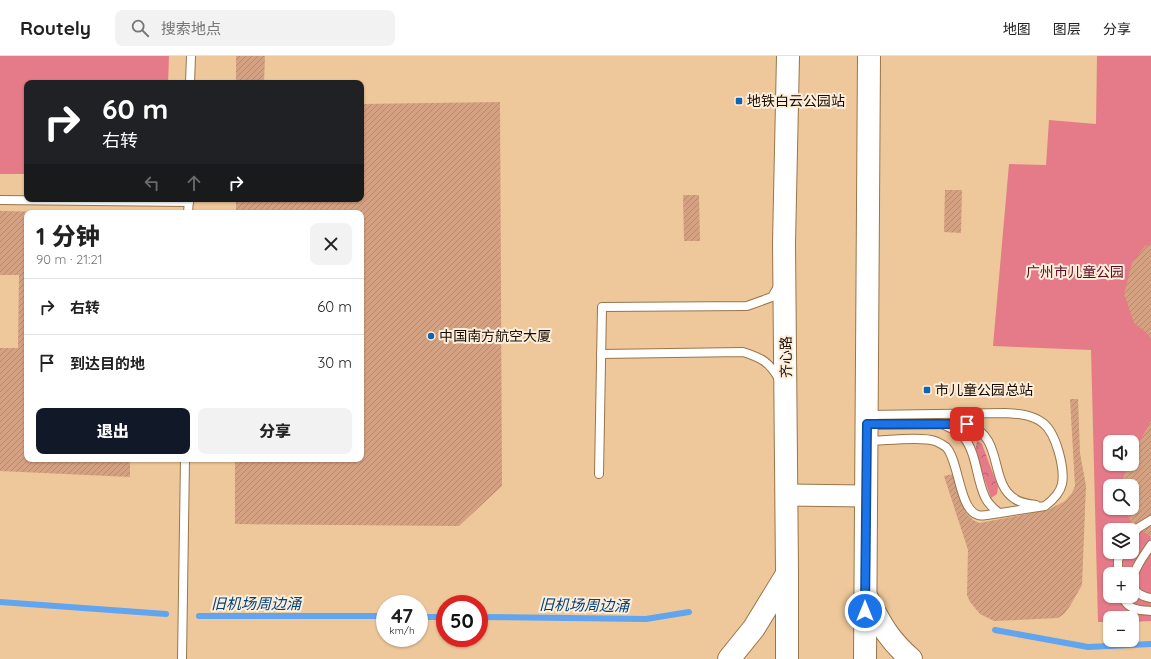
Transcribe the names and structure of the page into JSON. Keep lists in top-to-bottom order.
{
  "streets": {
    "main road": ["齐心路"]
  },
  "water": ["旧机场周边涌"],
  "parks": ["广州市儿童公园"],
  "places": {
    "transit": ["地铁白云公园站", "市儿童公园总站"],
    "other": ["中国南方航空大厦"]
  },
  "page": {
    "header": "Routely",
    "search": "搜索地点",
    "nav": ["地图", "图层", "分享"],
    "turn": ["60 m", "右转"],
    "heading": ["1 分钟", "90 m · 21:21"],
    "list": [
      {
        "name": "右转",
        "value": "60 m"
      },
      {
        "name": "到达目的地",
        "value": "30 m"
      }
    ],
    "buttons": ["退出", "分享"],
    "map_buttons": ["+", "−"],
    "speed": "47 km/h",
    "limit": "50"
  }
}
